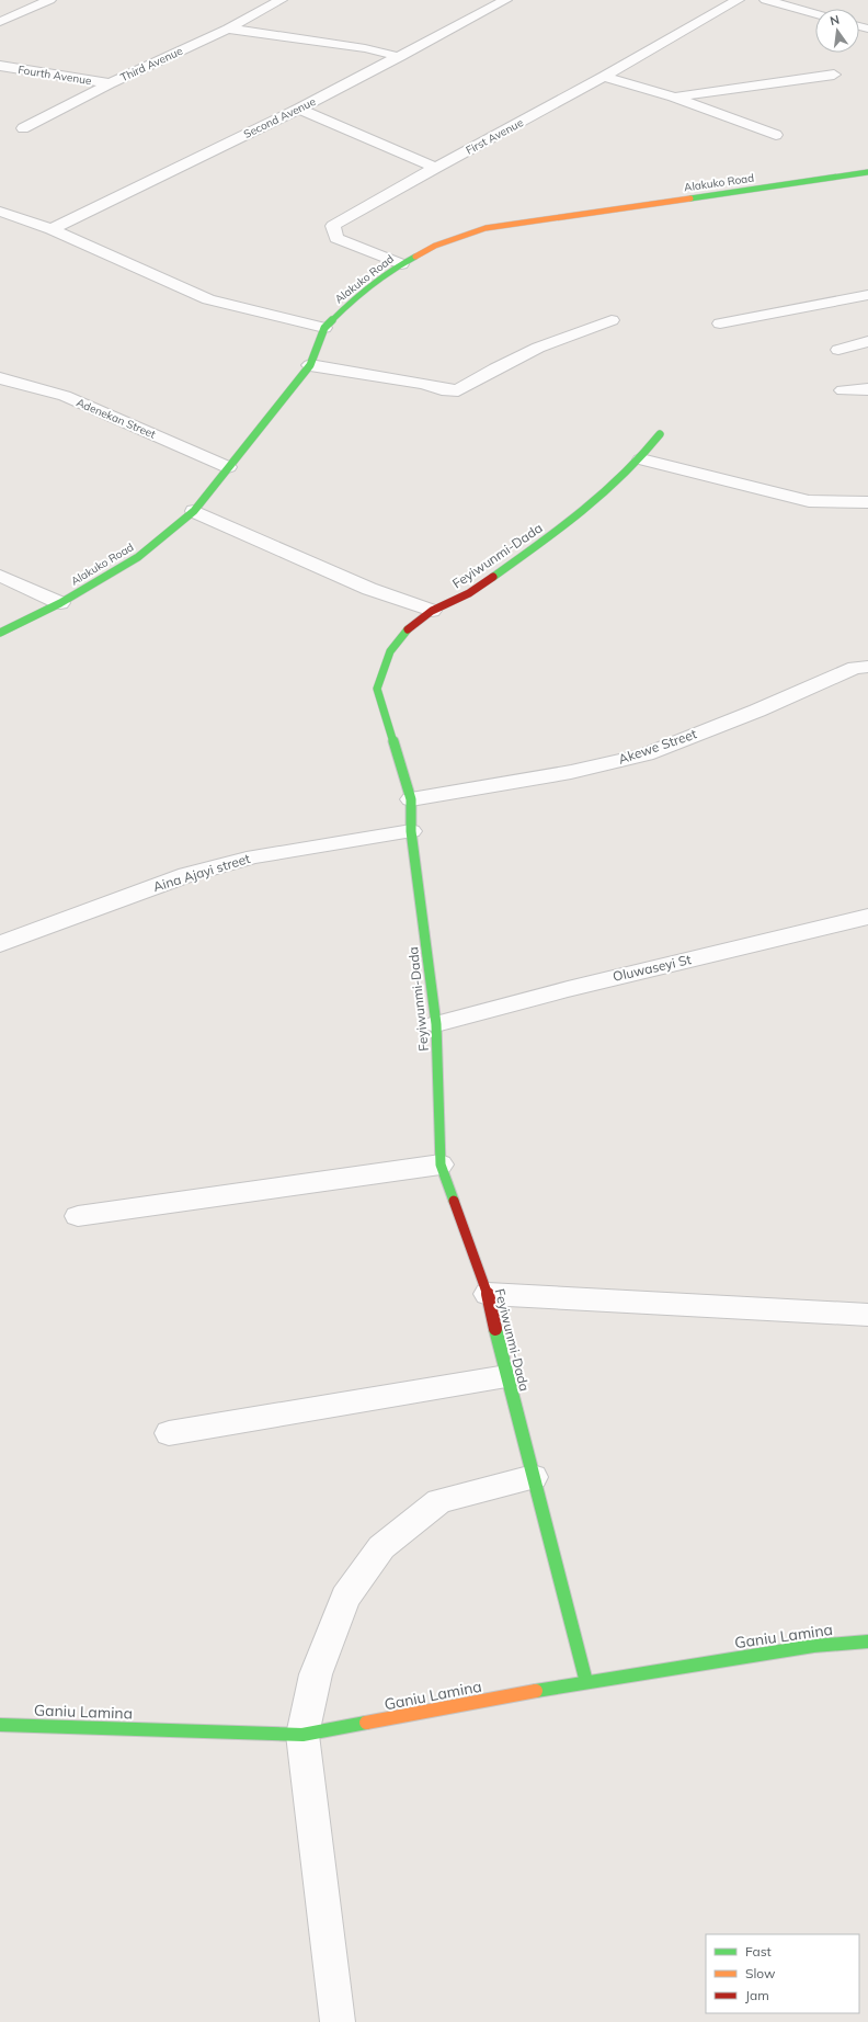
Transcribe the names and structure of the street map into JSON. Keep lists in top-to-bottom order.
{
  "streets": {
    "street": [
      "Third Avenue",
      "Fourth Avenue",
      "Second Avenue",
      "First Avenue",
      "Alakuko Road",
      "Adenekan Street",
      "Feyiwunmi-Dada",
      "Akewe Street",
      "Aina Ajayi street",
      "Oluwaseyi St",
      "Ganiu Lamina"
    ]
  },
  "crossings": [
    ["Third Avenue", "Fourth Avenue"],
    ["First Avenue", "Alakuko Road"],
    ["Alakuko Road", "Adenekan Street"],
    ["Feyiwunmi-Dada", "Akewe Street"],
    ["Feyiwunmi-Dada", "Aina Ajayi street"],
    ["Feyiwunmi-Dada", "Oluwaseyi St"],
    ["Feyiwunmi-Dada", "Ganiu Lamina"]
  ],
  "legend": ["Fast", "Slow", "Jam"],
  "north": "top"
}
